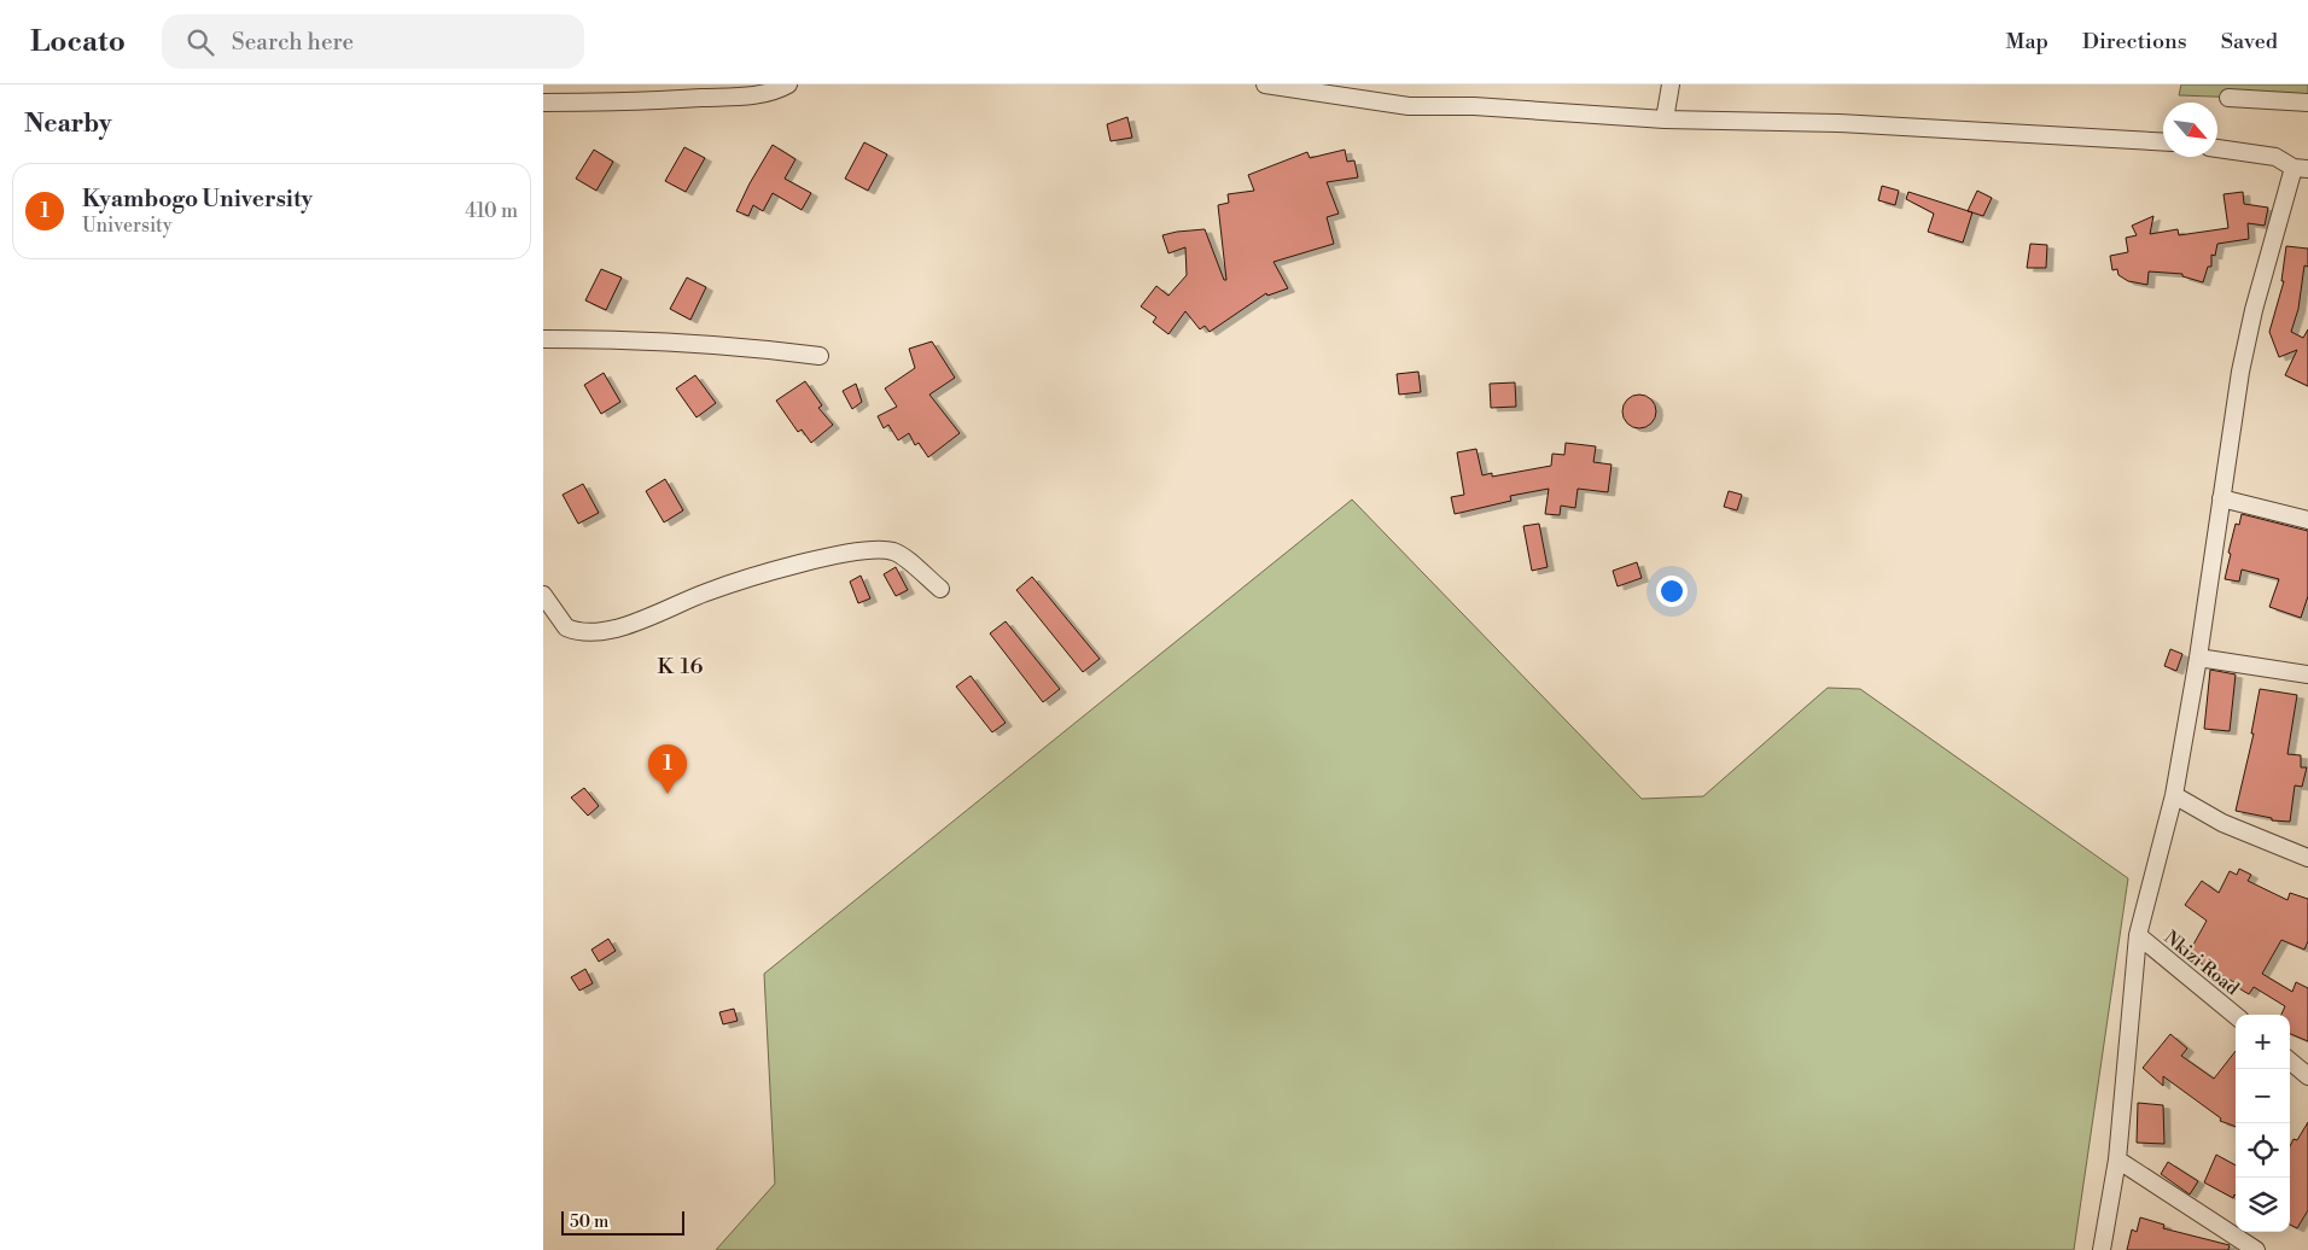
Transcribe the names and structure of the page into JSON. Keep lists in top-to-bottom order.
{
  "streets": {
    "street": ["Nkizi Road"]
  },
  "districts": ["K 16"],
  "scale_bar": "50 m",
  "north": "bottom right",
  "page": {
    "header": "Locato",
    "search": "Search here",
    "nav": ["Map", "Directions", "Saved"],
    "heading": "Nearby",
    "list": [
      {
        "mark": "1",
        "name": "Kyambogo University",
        "note": "University",
        "value": "410 m"
      }
    ],
    "pins": "1",
    "map_buttons": ["+", "−"],
    "scale": "50 m"
  }
}
